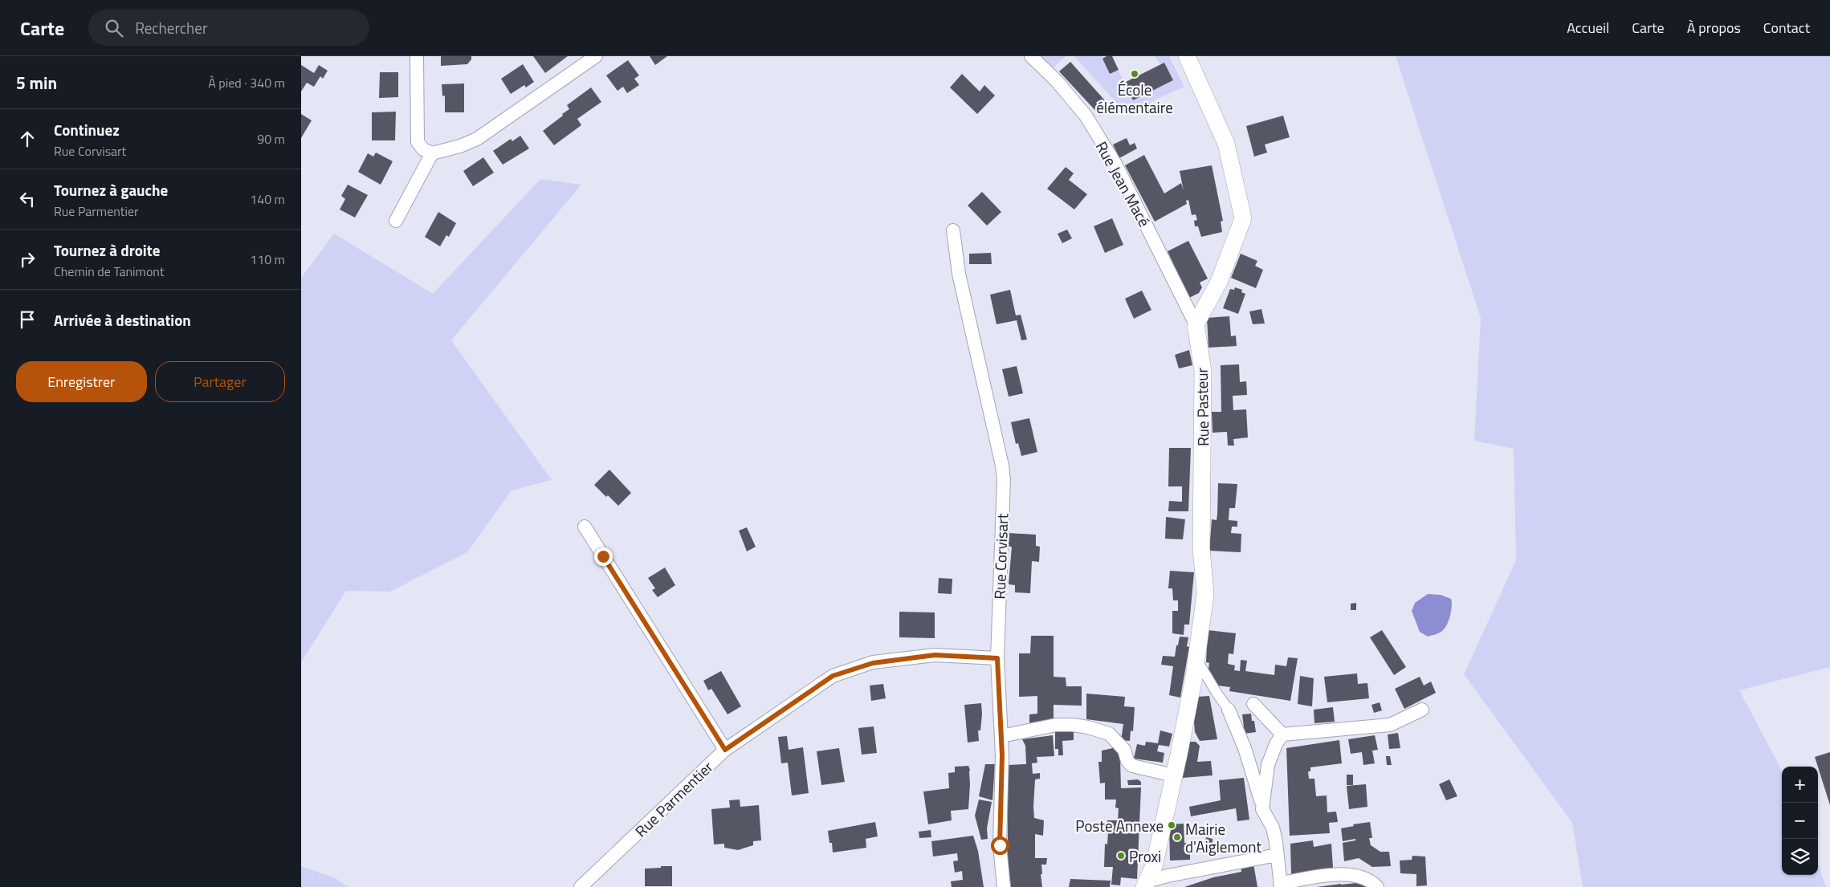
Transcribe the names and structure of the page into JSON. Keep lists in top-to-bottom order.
{
  "streets": {
    "street": [
      "Rue Jean Macé",
      "Rue Pasteur",
      "Rue Corvisart",
      "Rue Parmentier"
    ]
  },
  "crossings": [
    ["Rue Jean Macé", "Rue Pasteur"],
    ["Rue Corvisart", "Rue Parmentier"]
  ],
  "places": [
    "École élémentaire",
    "Poste Annexe",
    "Mairie d'Aiglemont",
    "Proxi"
  ],
  "page": {
    "header": "Carte",
    "search": "Rechercher",
    "nav": [
      "Accueil",
      "Carte",
      "À propos",
      "Contact"
    ],
    "heading": ["5 min", "À pied · 340 m"],
    "list": [
      ["Continuez", "Rue Corvisart", "90 m"],
      ["Tournez à gauche", "Rue Parmentier", "140 m"],
      ["Tournez à droite", "Chemin de Tanimont", "110 m"],
      "Arrivée à destination"
    ],
    "buttons": ["Enregistrer", "Partager"],
    "map_buttons": ["+", "−"]
  }
}
